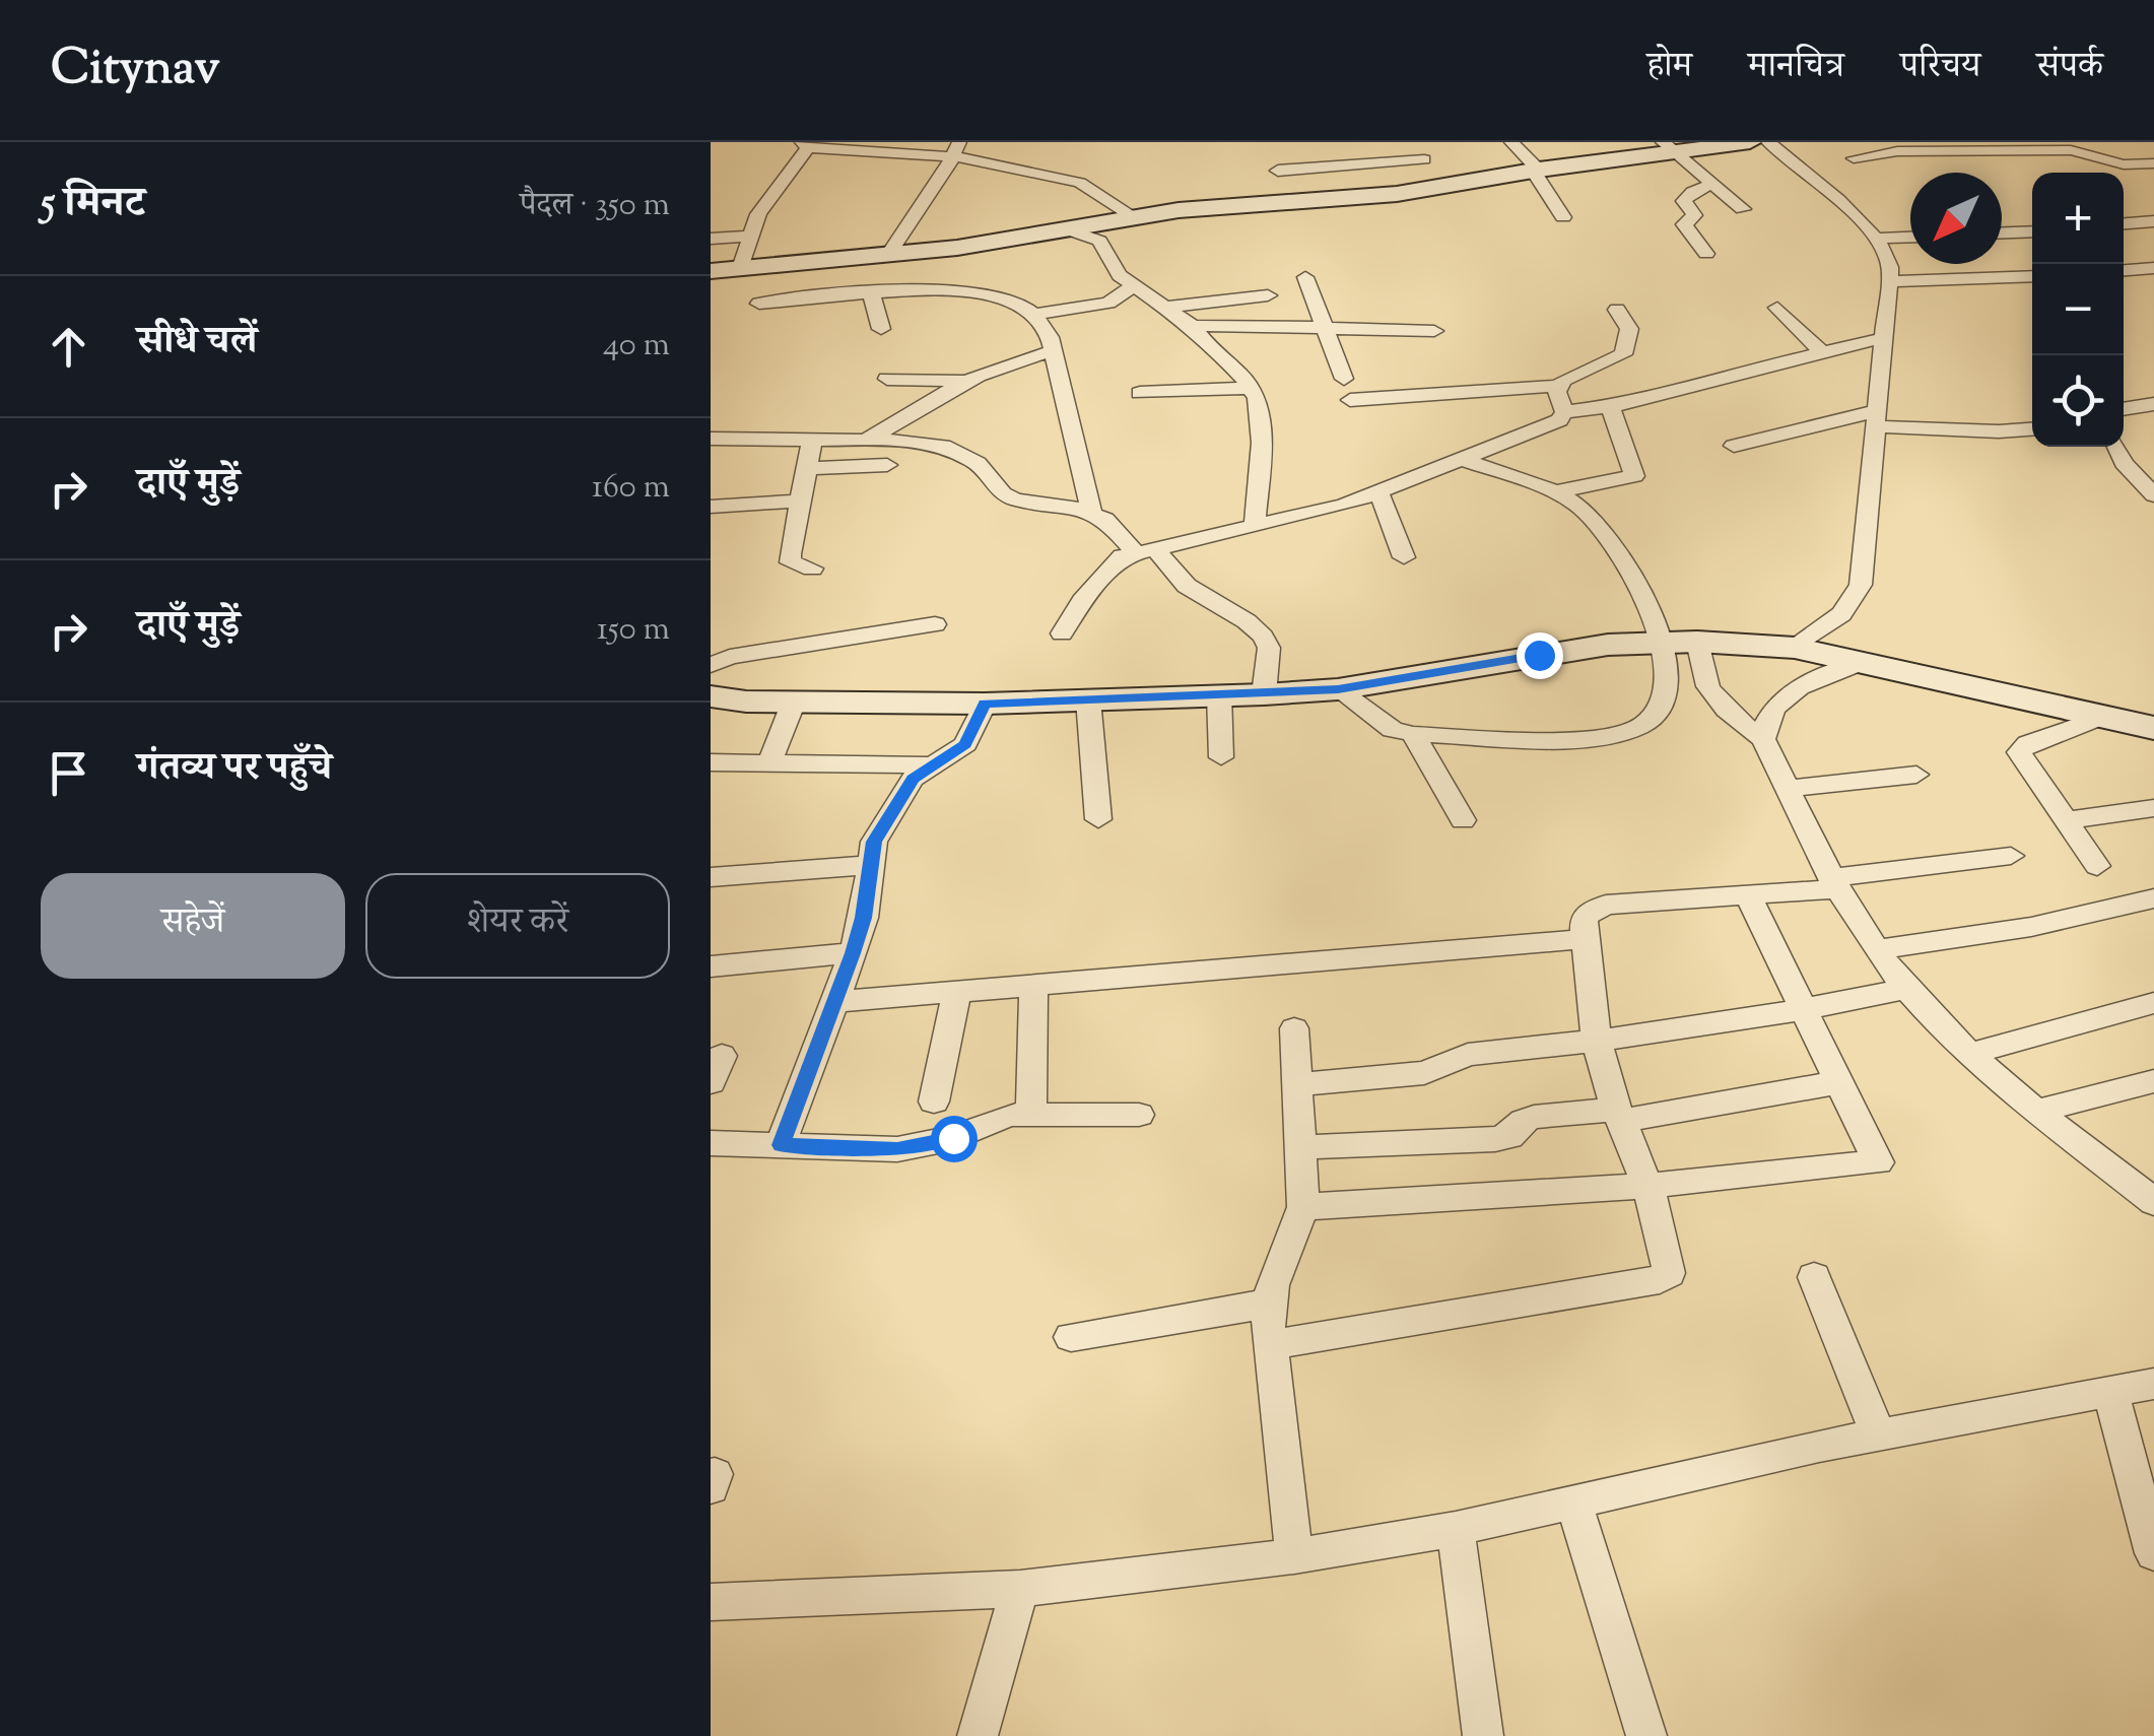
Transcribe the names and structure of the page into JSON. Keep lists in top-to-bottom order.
{
  "north": "bottom left",
  "page": {
    "header": "Citynav",
    "nav": [
      "होम",
      "मानचित्र",
      "परिचय",
      "संपर्क"
    ],
    "heading": ["5 मिनट", "पैदल · 350 m"],
    "map_buttons": ["+", "−"],
    "list": [
      ["सीधे चलें", "40 m"],
      ["दाएँ मुड़ें", "160 m"],
      ["दाएँ मुड़ें", "150 m"],
      "गंतव्य पर पहुँचे"
    ],
    "buttons": ["सहेजें", "शेयर करें"]
  }
}
